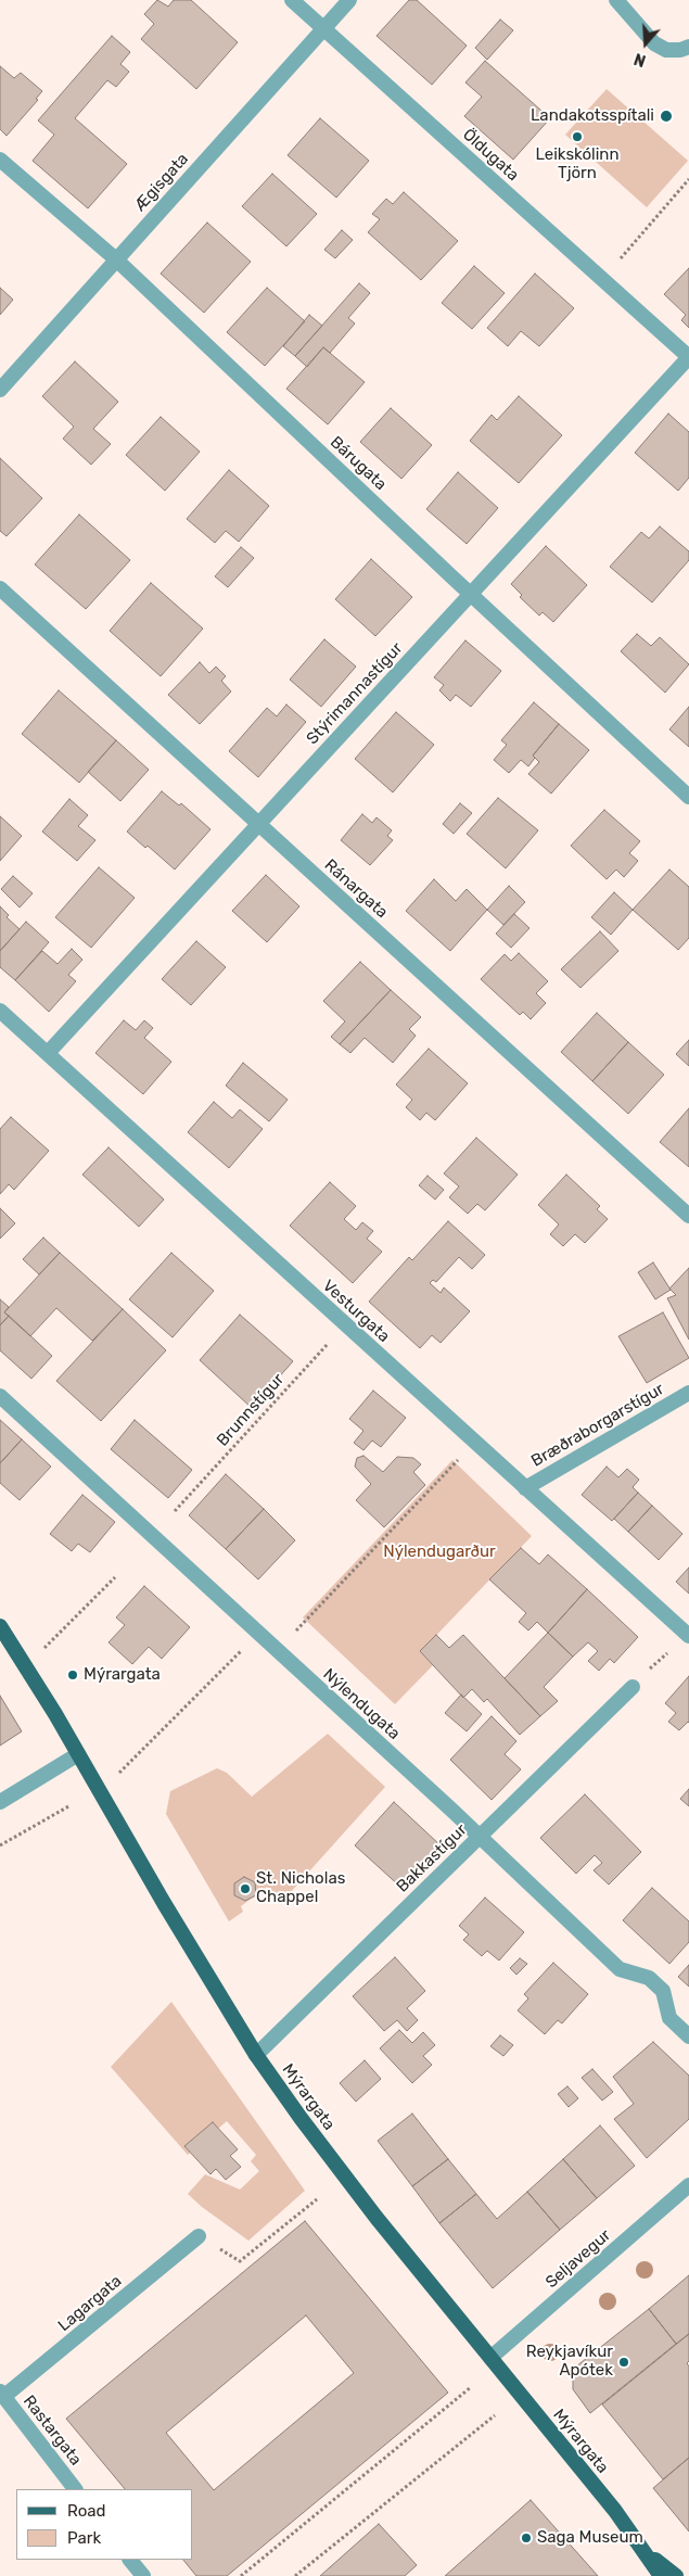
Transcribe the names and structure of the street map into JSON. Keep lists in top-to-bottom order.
{
  "streets": {
    "main road": ["Mýrargata"],
    "street": [
      "Öldugata",
      "Ægisgata",
      "Bárugata",
      "Stýrimannastígur",
      "Ránargata",
      "Vesturgata",
      "Bræðraborgarstígur",
      "Nýlendugata",
      "Bakkastígur",
      "Seljavegur",
      "Lagargata",
      "Rastargata"
    ],
    "path": ["Brunnstígur"]
  },
  "crossings": [
    ["Öldugata", "Ægisgata"],
    ["Öldugata", "Stýrimannastígur"],
    ["Ægisgata", "Bárugata"],
    ["Bárugata", "Stýrimannastígur"],
    ["Stýrimannastígur", "Ránargata"],
    ["Stýrimannastígur", "Vesturgata"],
    ["Vesturgata", "Brunnstígur"],
    ["Vesturgata", "Bræðraborgarstígur"],
    ["Nýlendugata", "Bakkastígur"],
    ["Bakkastígur", "Mýrargata"],
    ["Mýrargata", "Seljavegur"],
    ["Lagargata", "Rastargata"]
  ],
  "parks": ["Nýlendugarður"],
  "places": [
    "Landakotsspítali",
    "Leikskólinn Tjörn",
    "Mýrargata",
    "St. Nicholas Chappel",
    "Reykjavíkur Apótek",
    "Saga Museum"
  ],
  "legend": ["Road", "Park"],
  "north": "bottom"
}
